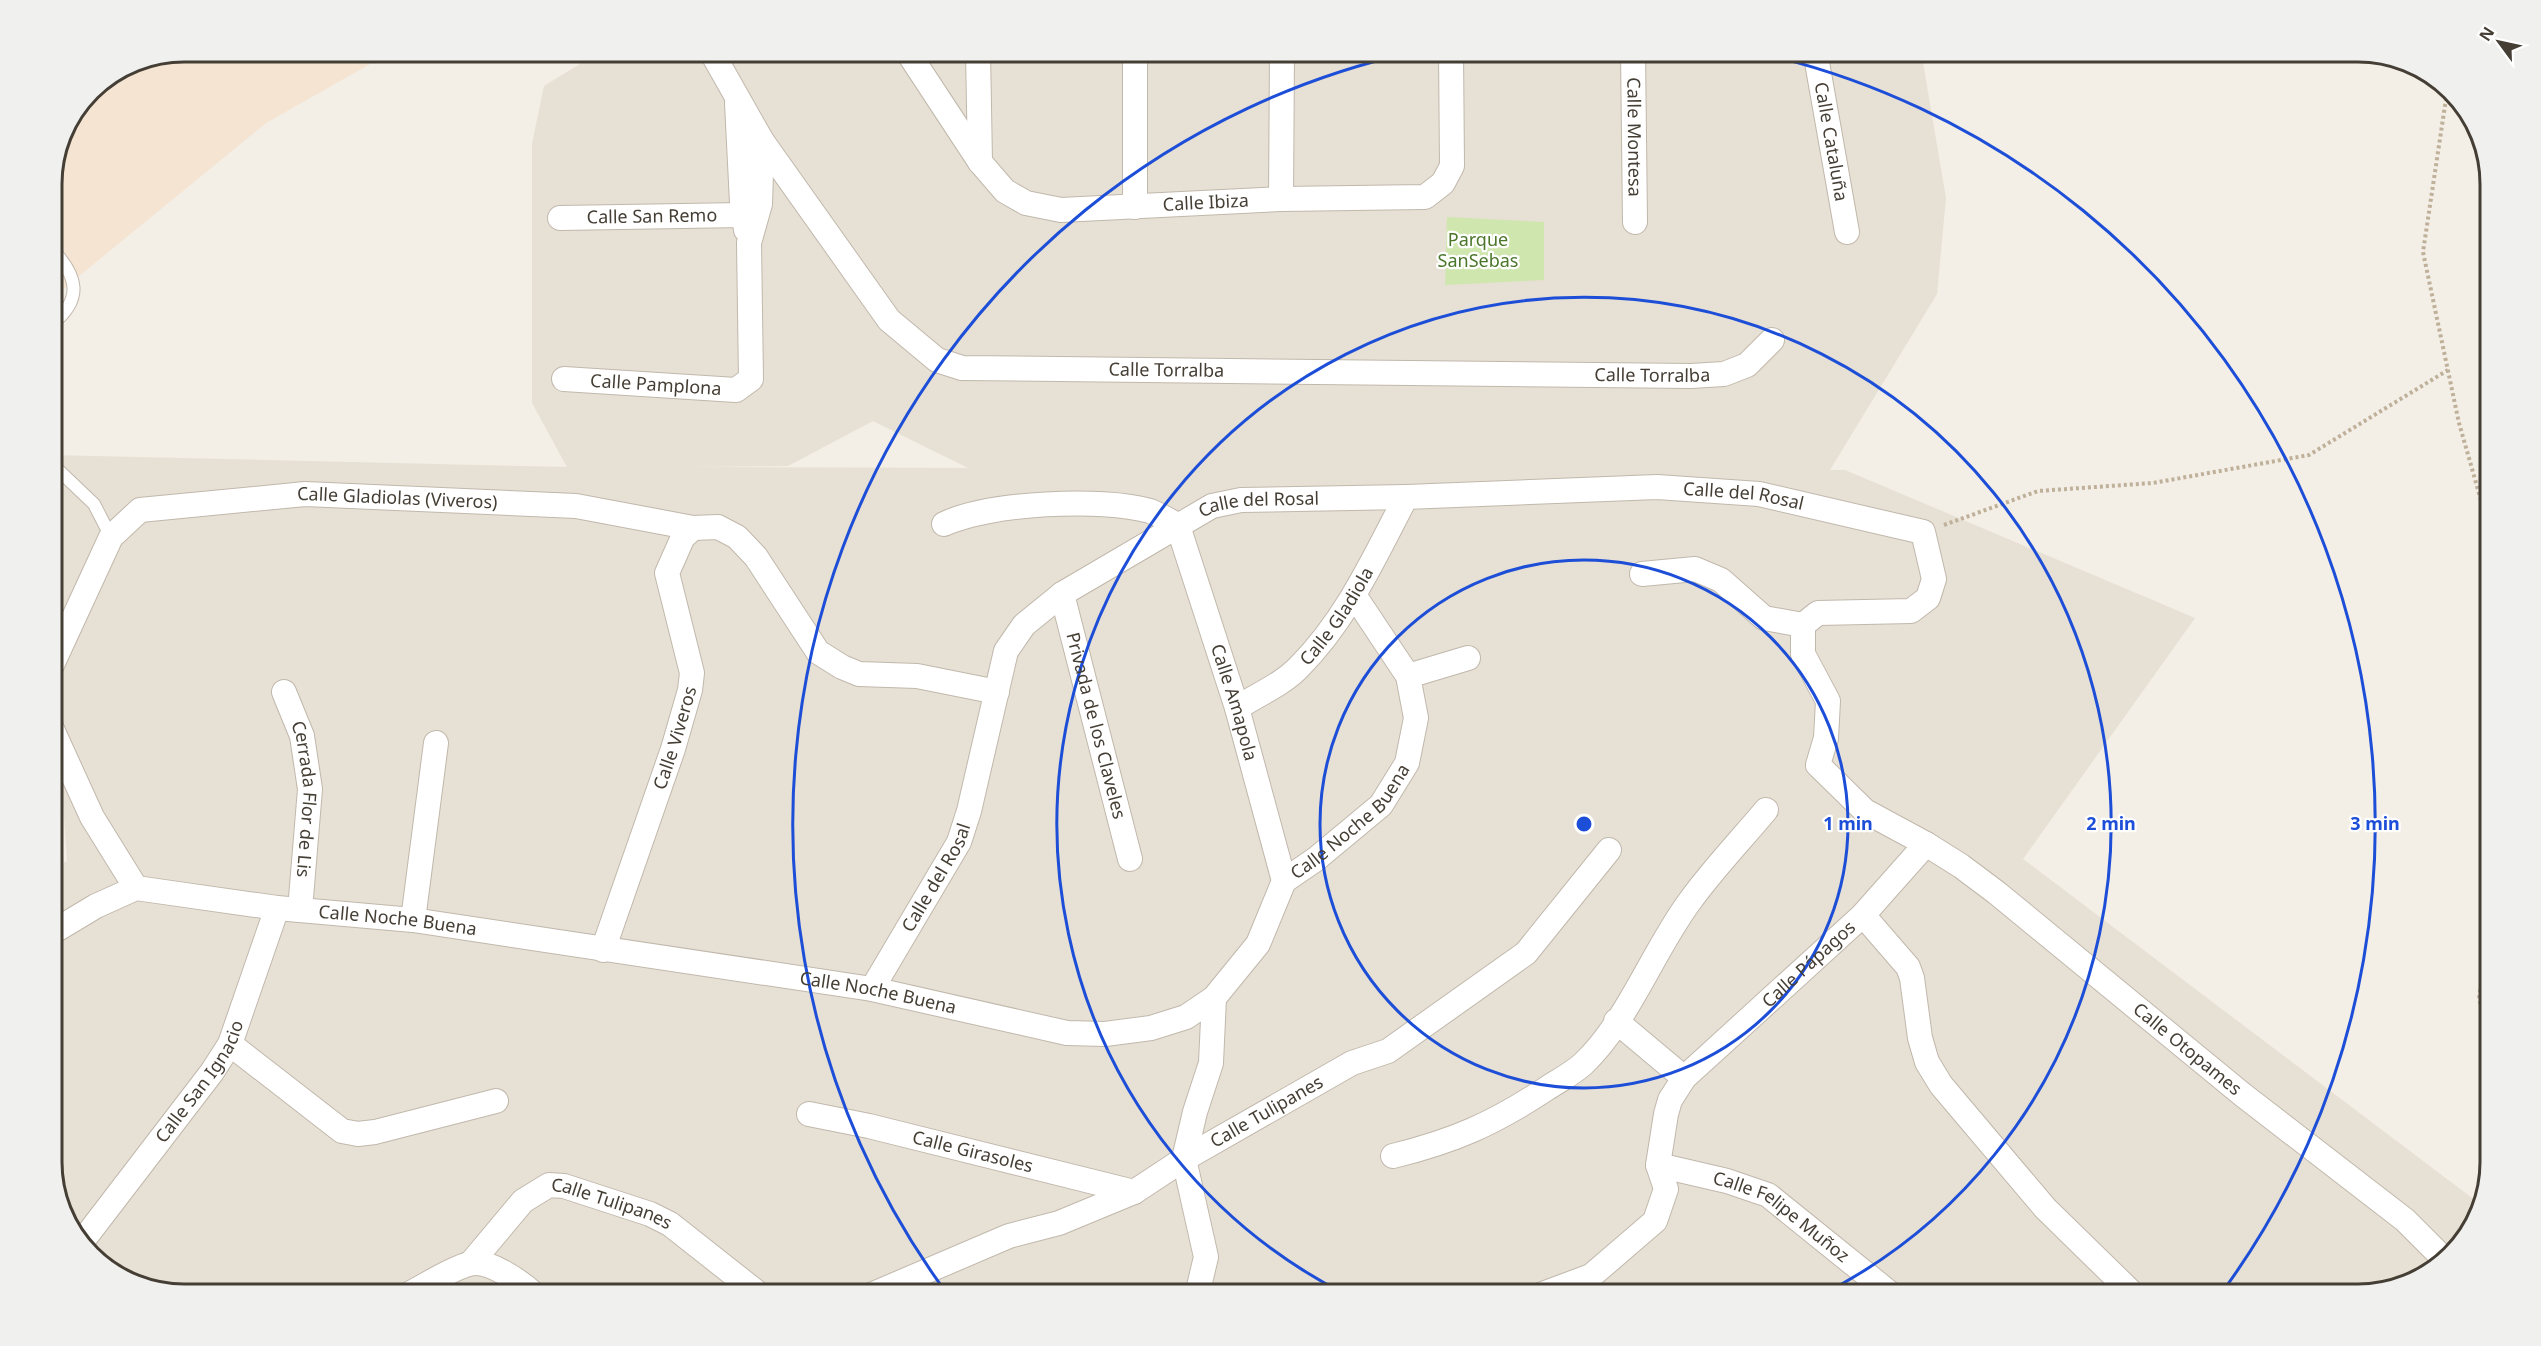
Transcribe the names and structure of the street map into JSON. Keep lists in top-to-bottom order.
{
  "streets": {
    "street": [
      "Calle Montesa",
      "Calle Cataluña",
      "Calle Ibiza",
      "Calle San Remo",
      "Calle Torralba",
      "Calle Pamplona",
      "Calle del Rosal",
      "Calle Gladiolas (Viveros)",
      "Calle Gladiola",
      "Calle Amapola",
      "Privada de los Claveles",
      "Calle Viveros",
      "Cerrada Flor de Lis",
      "Calle Noche Buena",
      "Calle Pápagos",
      "Calle Otopames",
      "Calle San Ignacio",
      "Calle Tulipanes",
      "Calle Girasoles",
      "Calle Felipe Muñoz"
    ]
  },
  "crossings": [
    ["Calle San Remo", "Calle Pamplona"],
    ["Calle Torralba", "Calle Pamplona"],
    ["Calle del Rosal", "Calle Gladiolas (Viveros)"],
    ["Calle del Rosal", "Calle Gladiola"],
    ["Calle del Rosal", "Calle Amapola"],
    ["Calle del Rosal", "Privada de los Claveles"],
    ["Calle del Rosal", "Calle Noche Buena"],
    ["Calle Gladiolas (Viveros)", "Calle Viveros"],
    ["Calle Gladiola", "Calle Amapola"],
    ["Calle Gladiola", "Calle Noche Buena"],
    ["Calle Amapola", "Calle Noche Buena"],
    ["Calle Viveros", "Calle Noche Buena"],
    ["Cerrada Flor de Lis", "Calle Noche Buena"],
    ["Cerrada Flor de Lis", "Calle San Ignacio"],
    ["Calle Noche Buena", "Calle San Ignacio"],
    ["Calle Pápagos", "Calle Otopames"],
    ["Calle Pápagos", "Calle Felipe Muñoz"],
    ["Calle Tulipanes", "Calle Girasoles"]
  ],
  "parks": ["Parque SanSebas"],
  "north": "top left",
  "rings": ["1 min", "2 min", "3 min"]
}
